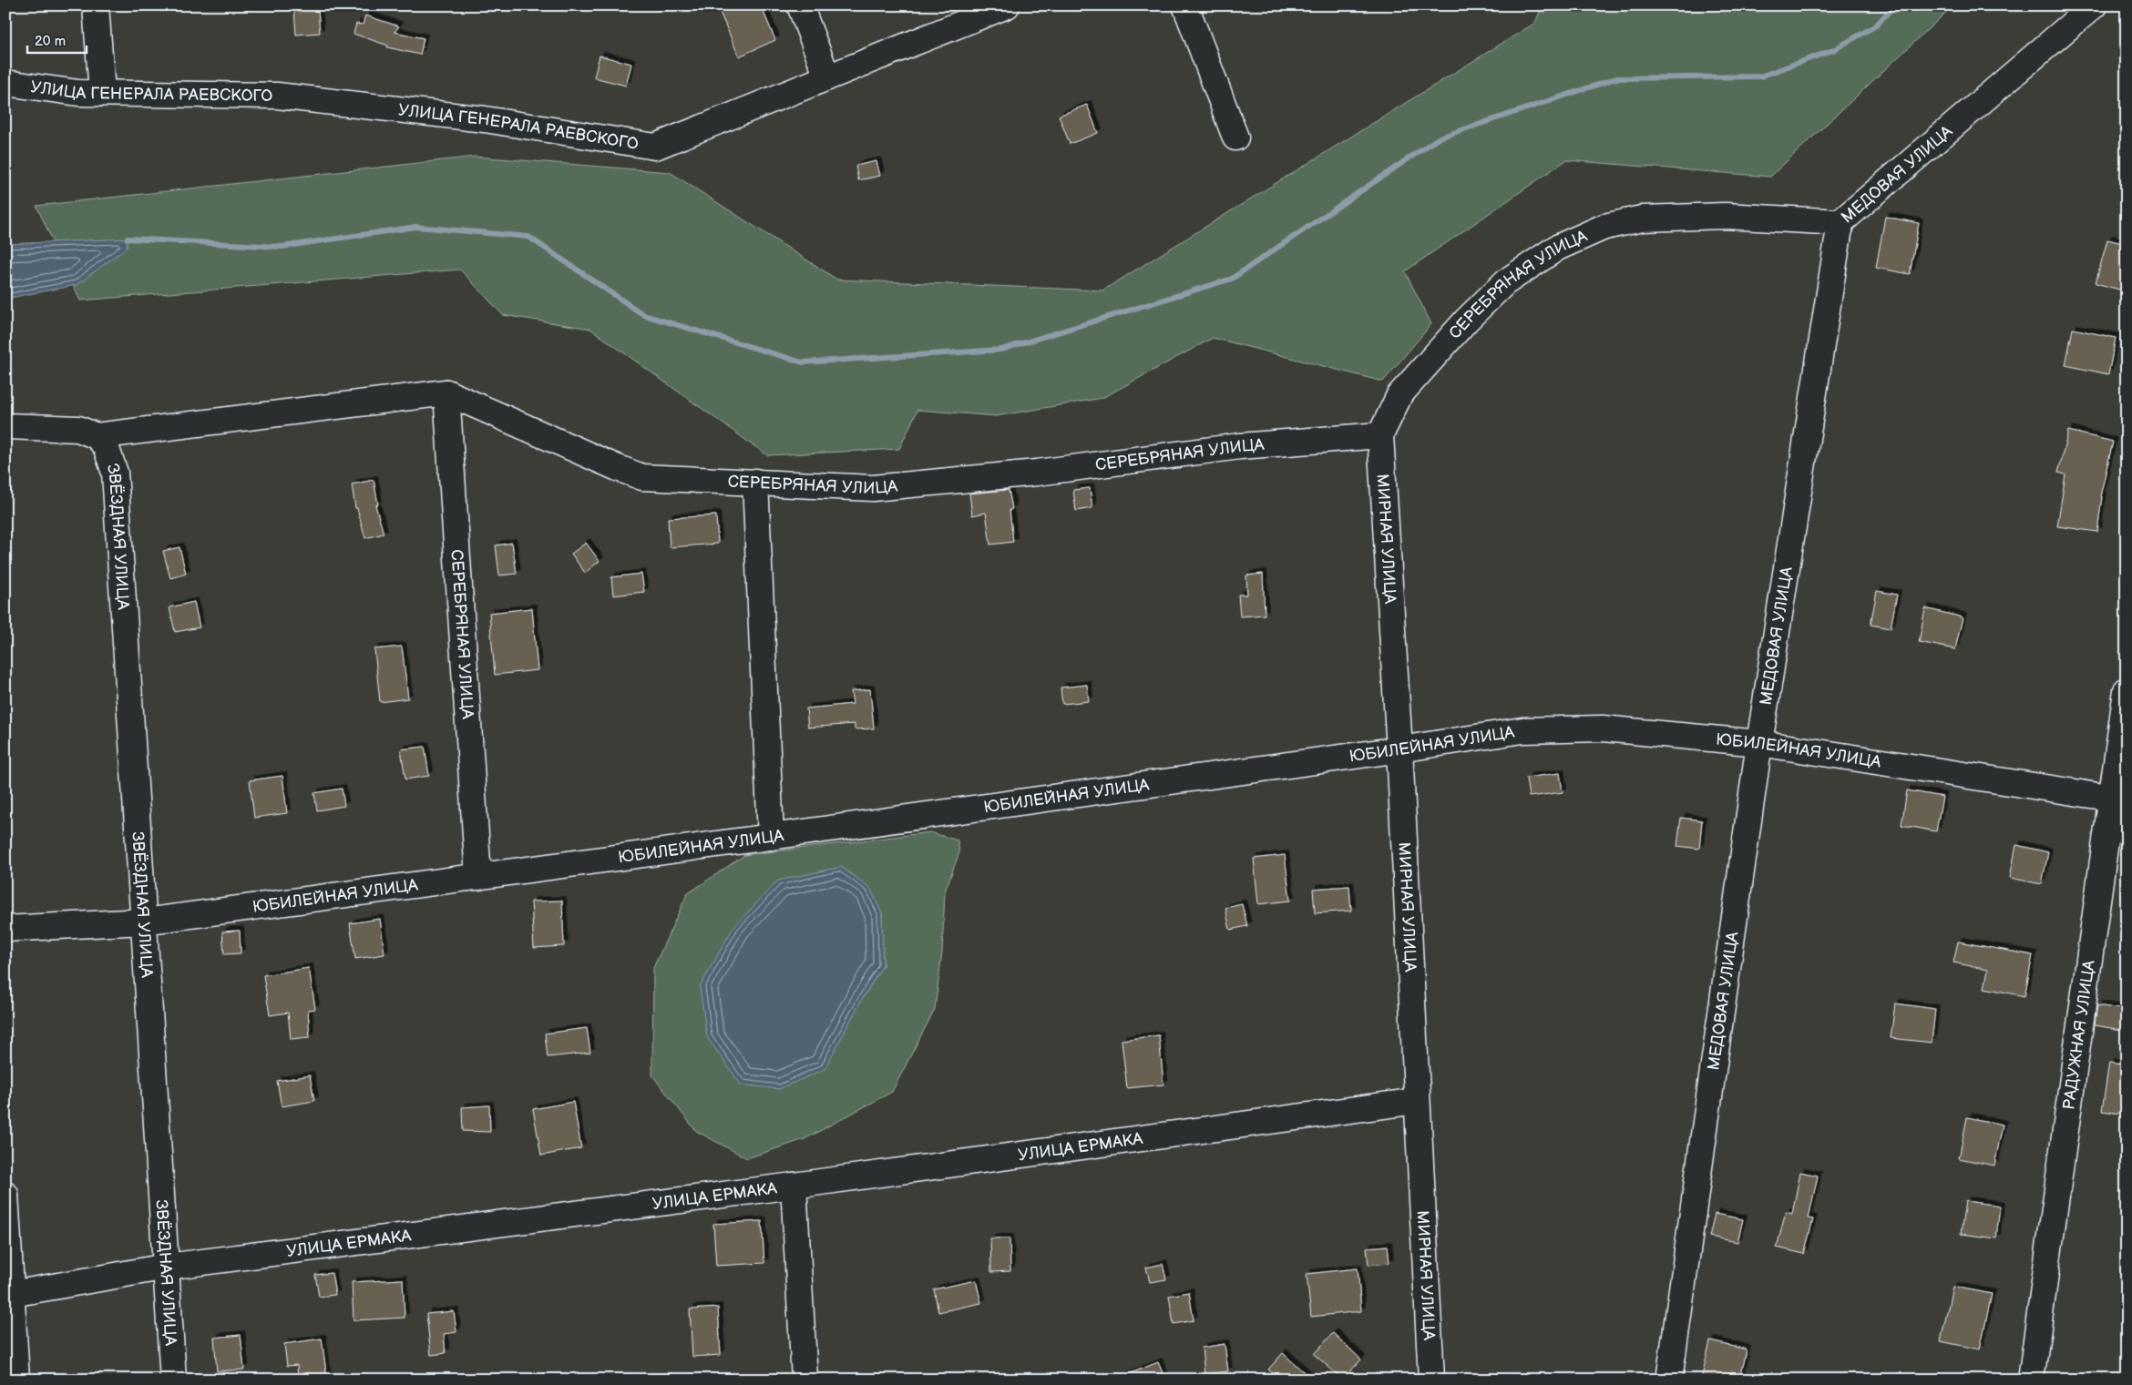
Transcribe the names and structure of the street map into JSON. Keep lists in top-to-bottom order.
{
  "streets": {
    "street": [
      "УЛИЦА ГЕНЕРАЛА РАЕВСКОГО",
      "МЕДОВАЯ УЛИЦА",
      "СЕРЕБРЯНАЯ УЛИЦА",
      "ЗВЁЗДНАЯ УЛИЦА",
      "МИРНАЯ УЛИЦА",
      "ЮБИЛЕЙНАЯ УЛИЦА",
      "РАДУЖНАЯ УЛИЦА",
      "УЛИЦА ЕРМАКА"
    ]
  },
  "crossings": [
    ["МЕДОВАЯ УЛИЦА", "СЕРЕБРЯНАЯ УЛИЦА"],
    ["МЕДОВАЯ УЛИЦА", "ЮБИЛЕЙНАЯ УЛИЦА"],
    ["СЕРЕБРЯНАЯ УЛИЦА", "МИРНАЯ УЛИЦА"],
    ["СЕРЕБРЯНАЯ УЛИЦА", "ЮБИЛЕЙНАЯ УЛИЦА"],
    ["ЗВЁЗДНАЯ УЛИЦА", "ЮБИЛЕЙНАЯ УЛИЦА"],
    ["ЗВЁЗДНАЯ УЛИЦА", "УЛИЦА ЕРМАКА"],
    ["МИРНАЯ УЛИЦА", "ЮБИЛЕЙНАЯ УЛИЦА"],
    ["МИРНАЯ УЛИЦА", "УЛИЦА ЕРМАКА"],
    ["ЮБИЛЕЙНАЯ УЛИЦА", "РАДУЖНАЯ УЛИЦА"]
  ],
  "scale_bar": "20 m"
}
